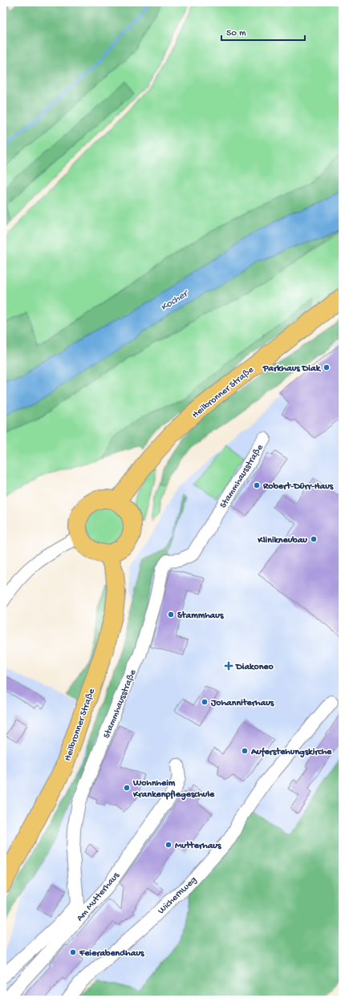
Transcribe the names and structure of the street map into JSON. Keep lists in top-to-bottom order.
{
  "streets": {
    "main road": ["Heilbronner Straße"],
    "street": ["Stammhausstraße", "Wichernweg", "Am Mutterhaus"]
  },
  "water": ["Kocher"],
  "places": {
    "other": [
      "Parkhaus Diak",
      "Robert-Dürr-Haus",
      "Klinikneubau",
      "Stammhaus",
      "Johanniterhaus",
      "Auferstehungskirche",
      "Wohnheim Krankenpflegeschule",
      "Mutterhaus",
      "Feierabendhaus"
    ],
    "health": ["Diakoneo"]
  },
  "scale_bar": "50 m"
}
